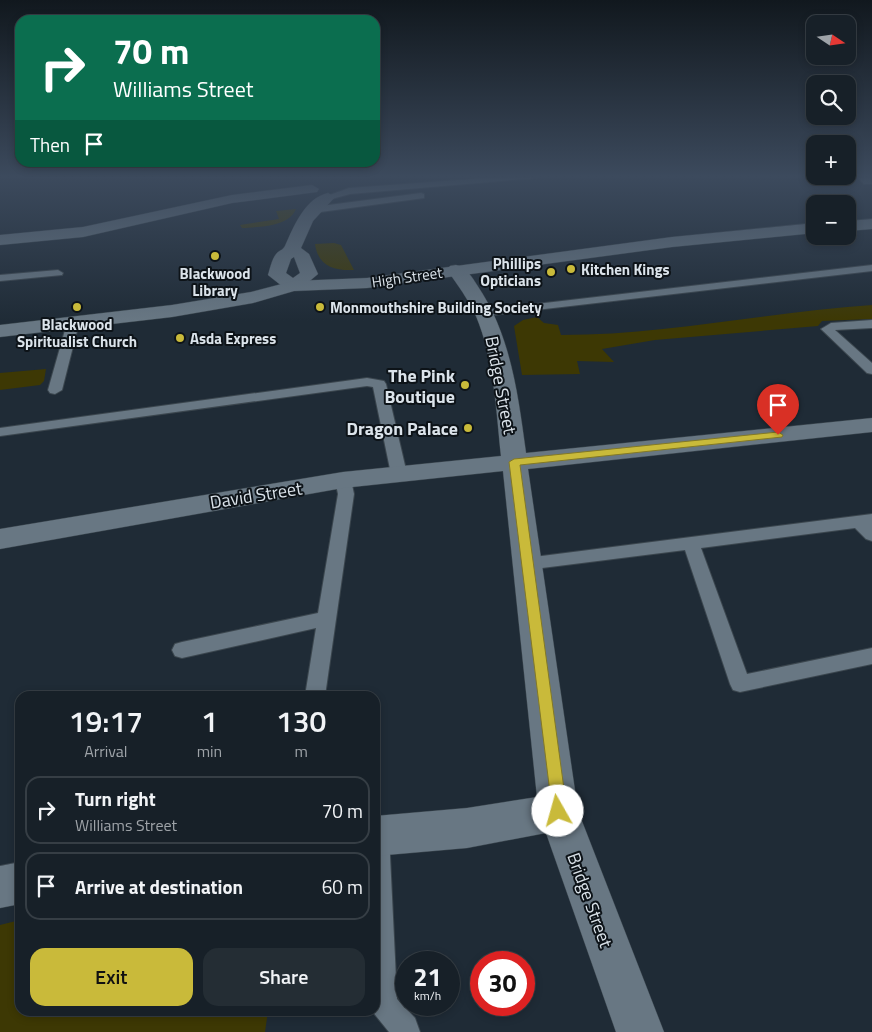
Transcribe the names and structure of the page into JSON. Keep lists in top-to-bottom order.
{
  "streets": {
    "street": ["High Street", "Bridge Street", "David Street"]
  },
  "crossings": [
    ["High Street", "Bridge Street"],
    ["Bridge Street", "David Street"]
  ],
  "places": [
    "Blackwood Library",
    "Kitchen Kings",
    "Phillips Opticians",
    "Blackwood Spiritualist Church",
    "Monmouthshire Building Society",
    "Asda Express",
    "The Pink Boutique",
    "Dragon Palace"
  ],
  "north": "right",
  "page": {
    "map_buttons": ["+", "−"],
    "turn": ["70 m", "Williams Street"],
    "then": "Then",
    "eta": [
      "19:17",
      "Arrival",
      "1",
      "min",
      "130",
      "m"
    ],
    "list": [
      {
        "name": "Turn right",
        "note": "Williams Street",
        "value": "70 m"
      },
      {
        "name": "Arrive at destination",
        "value": "60 m"
      }
    ],
    "buttons": ["Exit", "Share"],
    "speed": "21 km/h",
    "limit": "30"
  }
}
